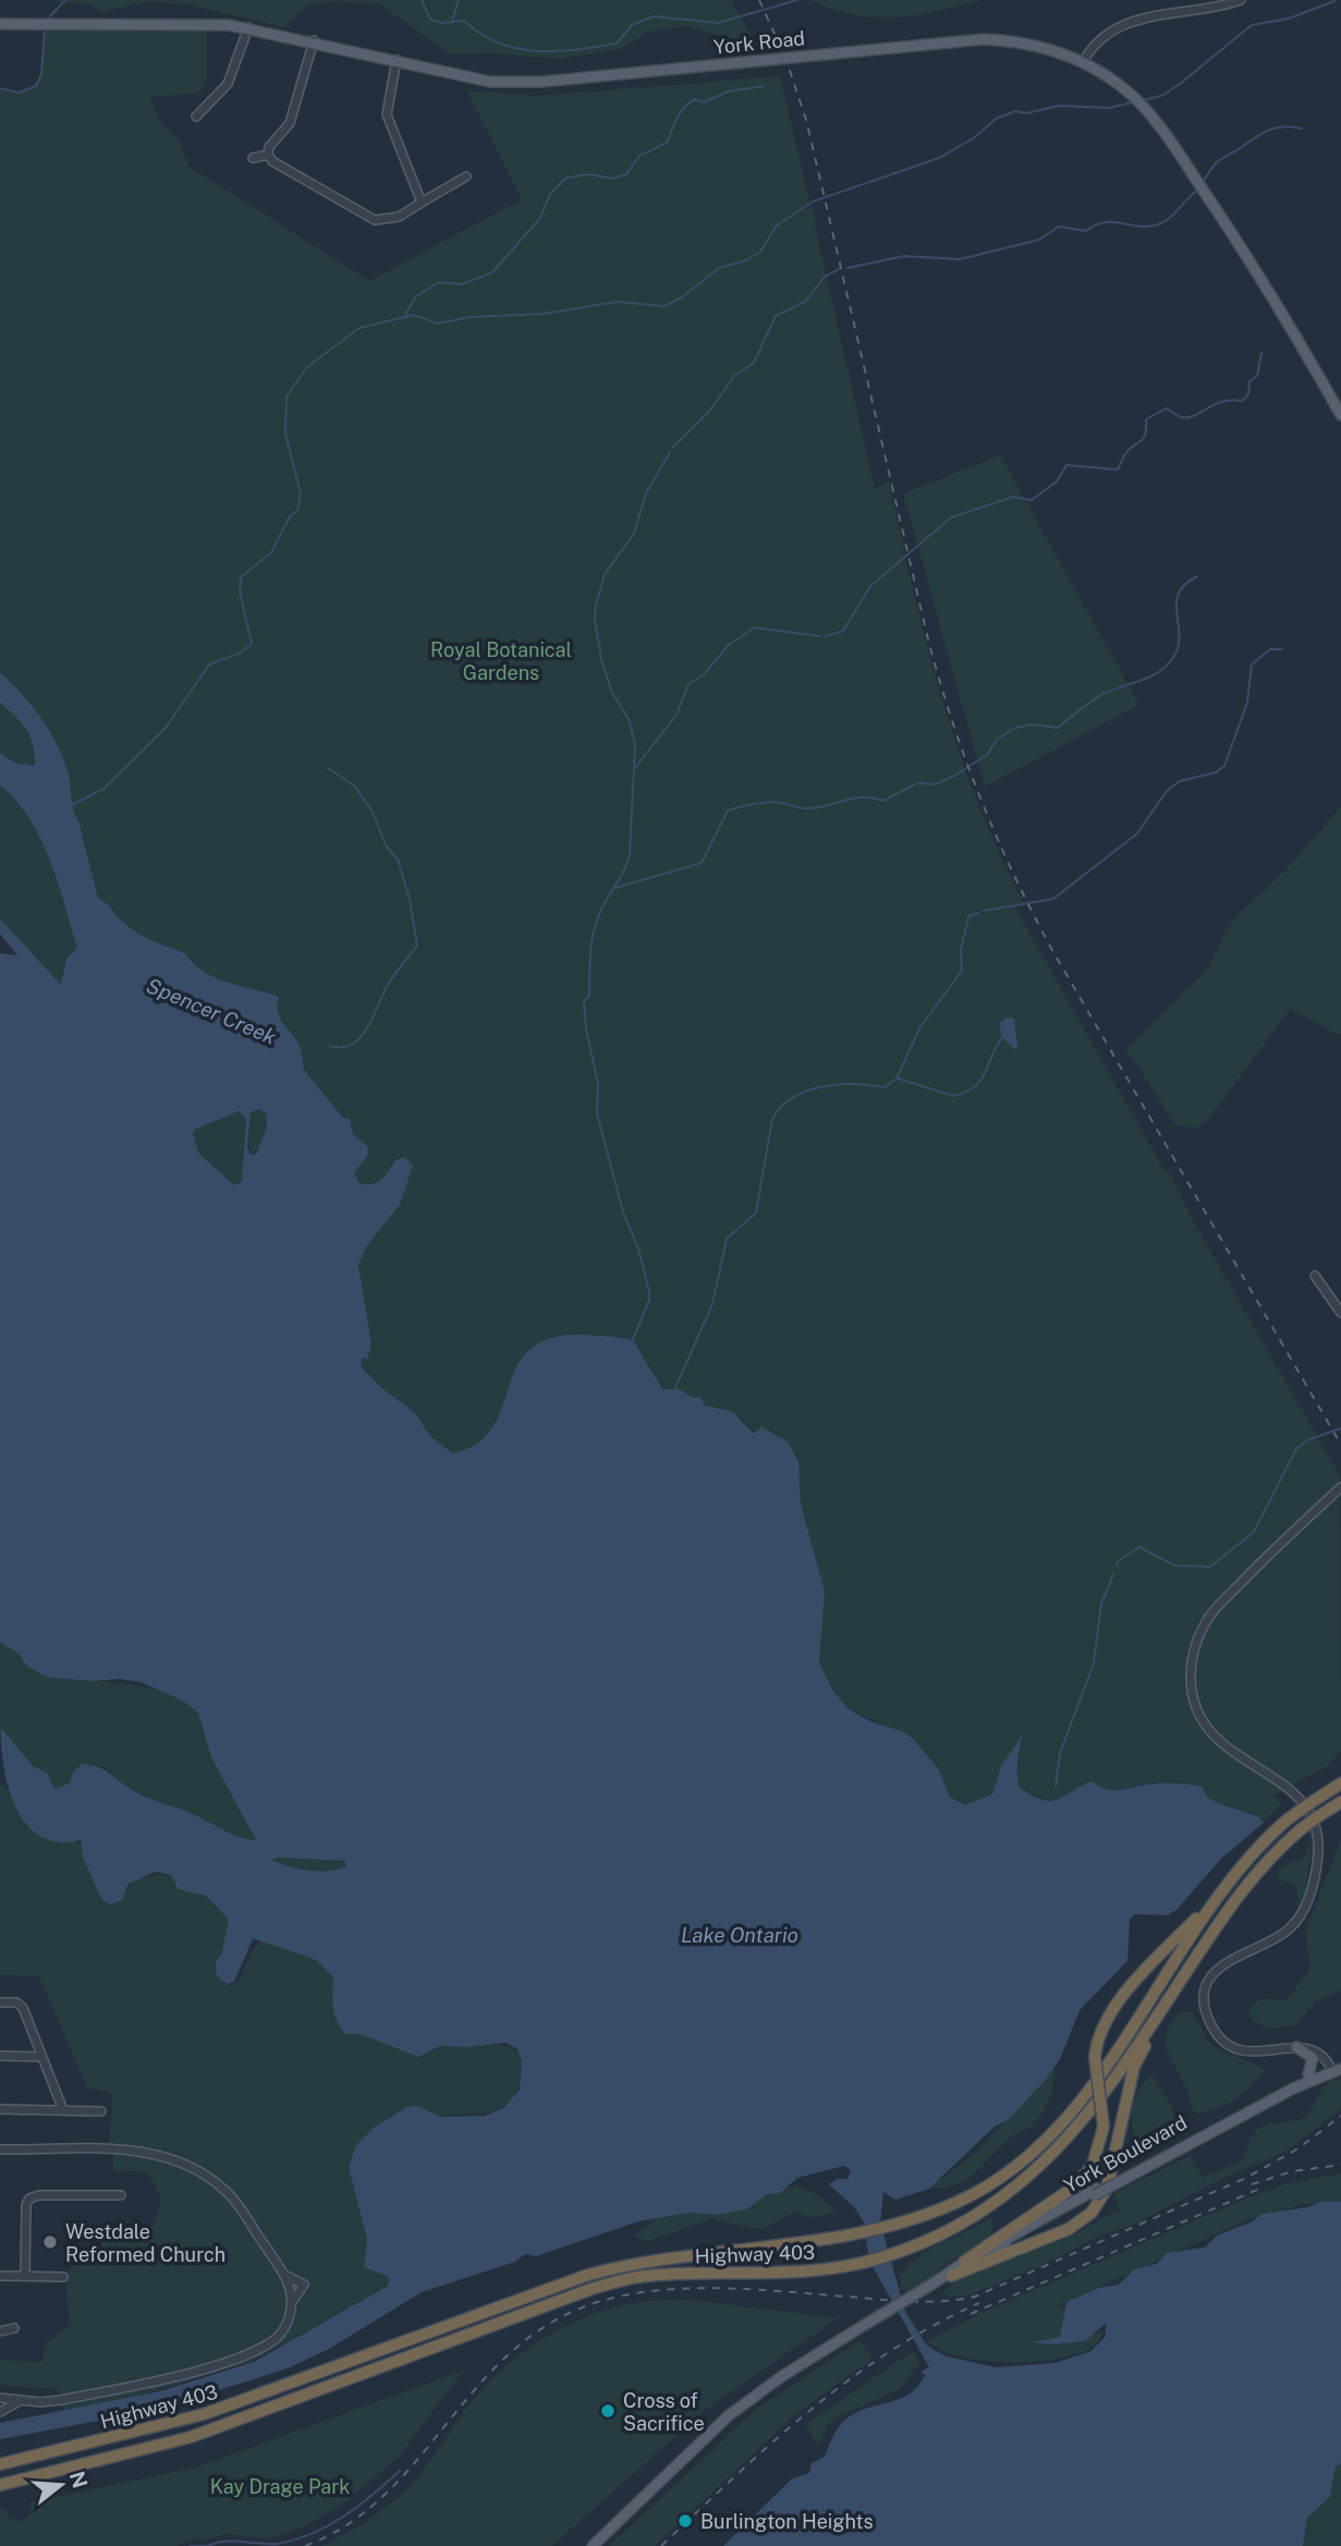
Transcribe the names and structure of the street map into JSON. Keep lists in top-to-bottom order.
{
  "streets": {
    "highway": ["Highway 403"],
    "main road": ["York Road", "York Boulevard"]
  },
  "water": ["Spencer Creek", "Lake Ontario"],
  "parks": ["Royal Botanical Gardens", "Kay Drage Park"],
  "places": ["Westdale Reformed Church", "Cross of Sacrifice", "Burlington Heights"],
  "north": "right"
}
